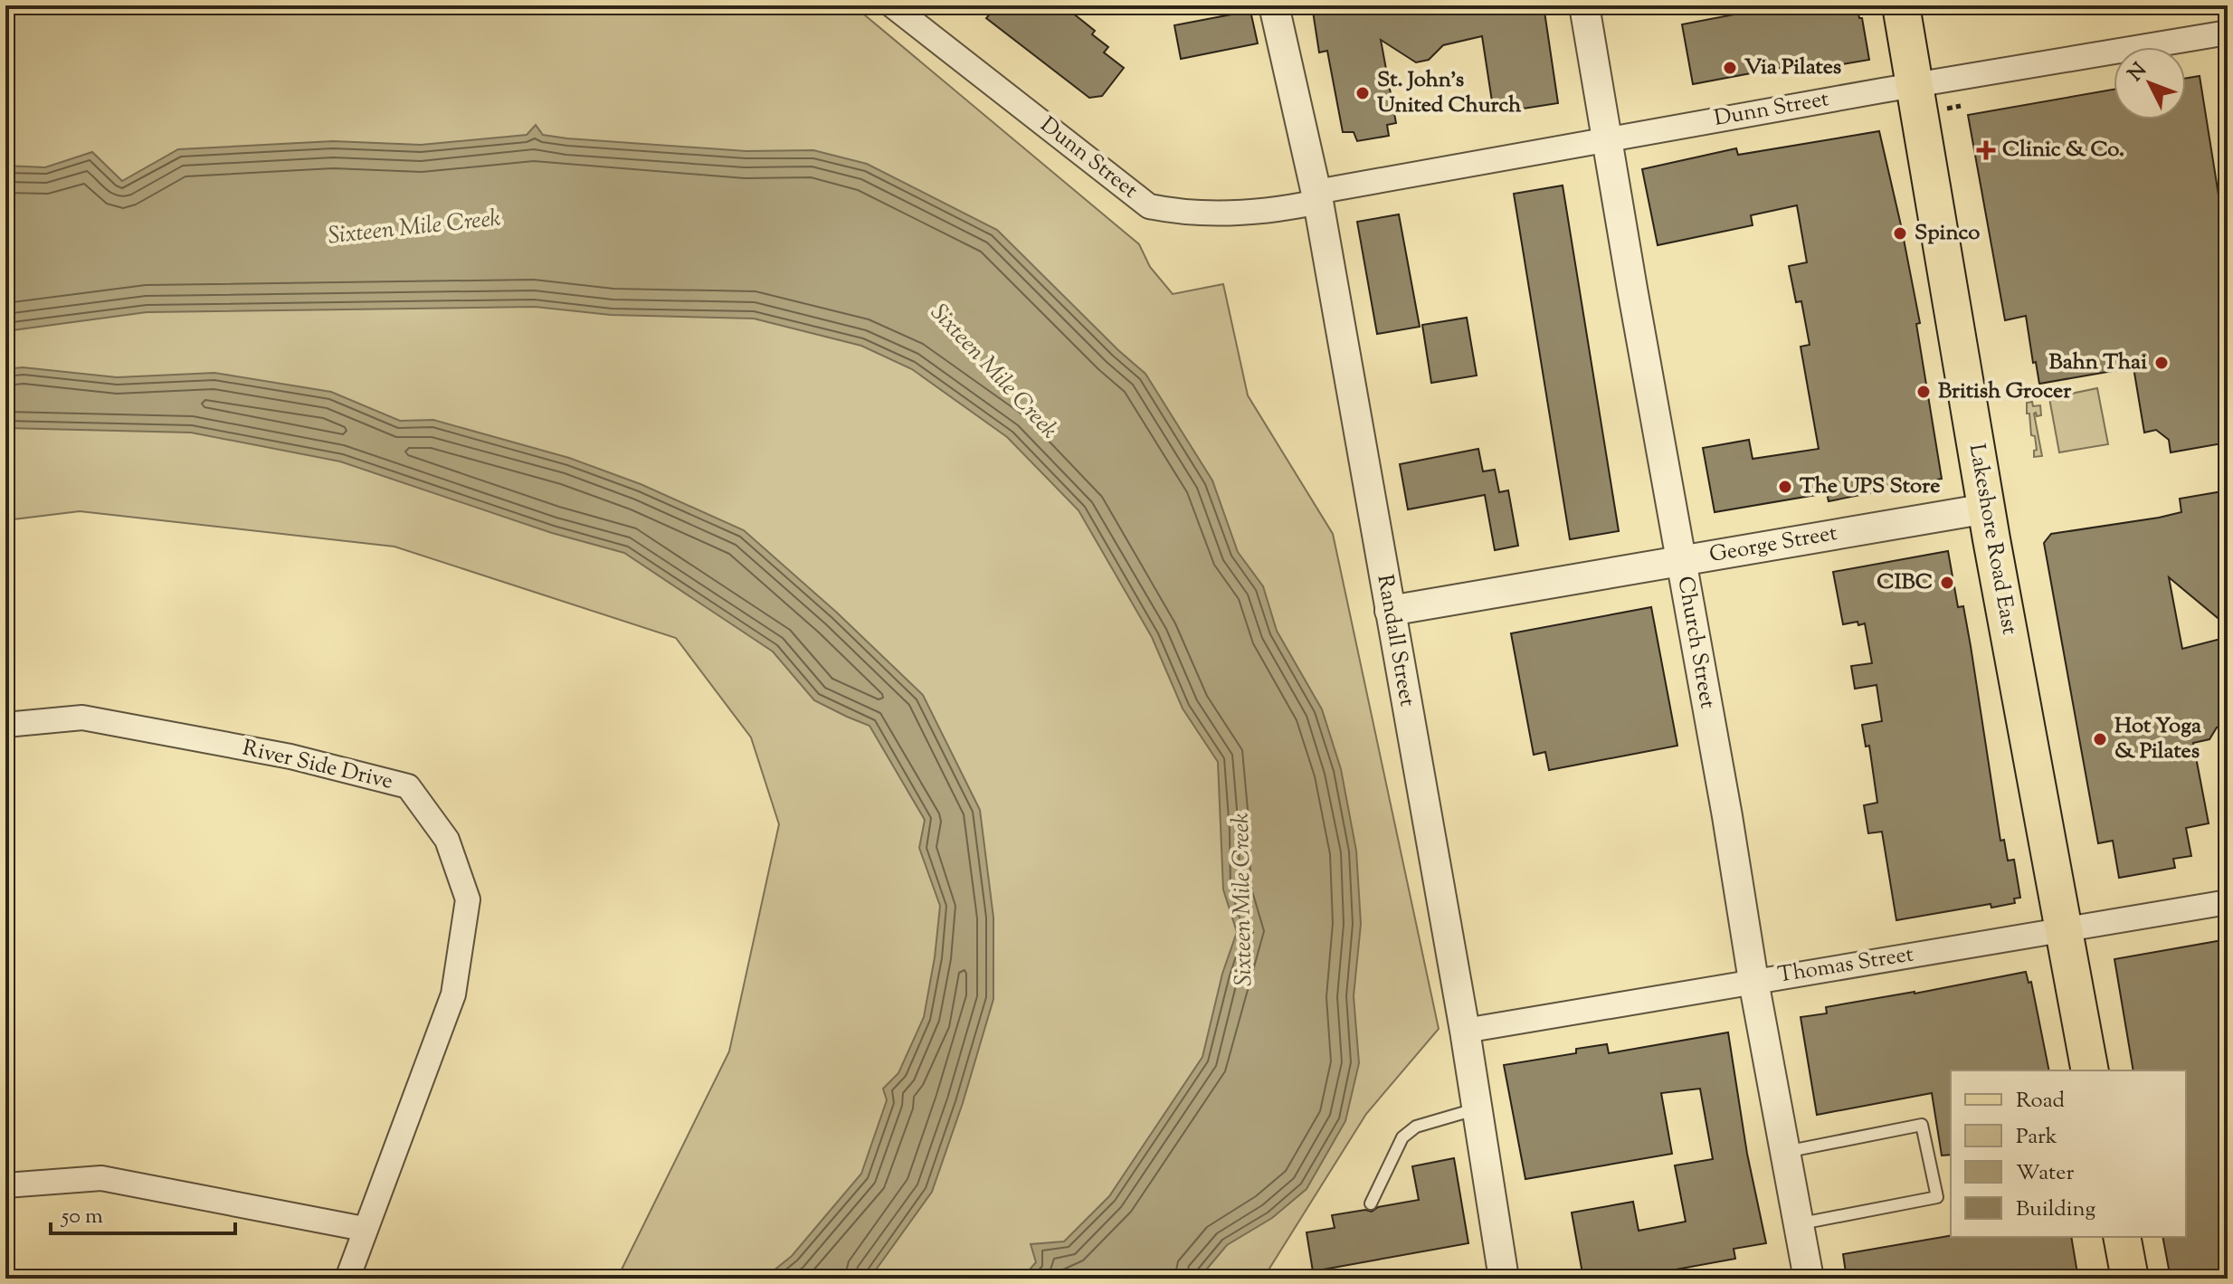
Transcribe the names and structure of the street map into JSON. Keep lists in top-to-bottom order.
{
  "streets": {
    "main road": ["Lakeshore Road East"],
    "street": [
      "Dunn Street",
      "George Street",
      "Randall Street",
      "Church Street",
      "River Side Drive",
      "Thomas Street"
    ]
  },
  "crossings": [
    ["Dunn Street", "Lakeshore Road East"],
    ["Dunn Street", "Randall Street"],
    ["Dunn Street", "Church Street"],
    ["Lakeshore Road East", "George Street"],
    ["Lakeshore Road East", "Thomas Street"],
    ["George Street", "Randall Street"],
    ["George Street", "Church Street"],
    ["Randall Street", "Thomas Street"],
    ["Church Street", "Thomas Street"]
  ],
  "water": ["Sixteen Mile Creek"],
  "places": {
    "other": [
      "Via Pilates",
      "St. John's United Church",
      "Spinco",
      "Bahn Thai",
      "British Grocer",
      "The UPS Store",
      "CIBC",
      "Hot Yoga & Pilates"
    ],
    "health": ["Clinic & Co."]
  },
  "legend": [
    "Road",
    "Park",
    "Water",
    "Building"
  ],
  "scale_bar": "50 m",
  "north": "top left"
}
